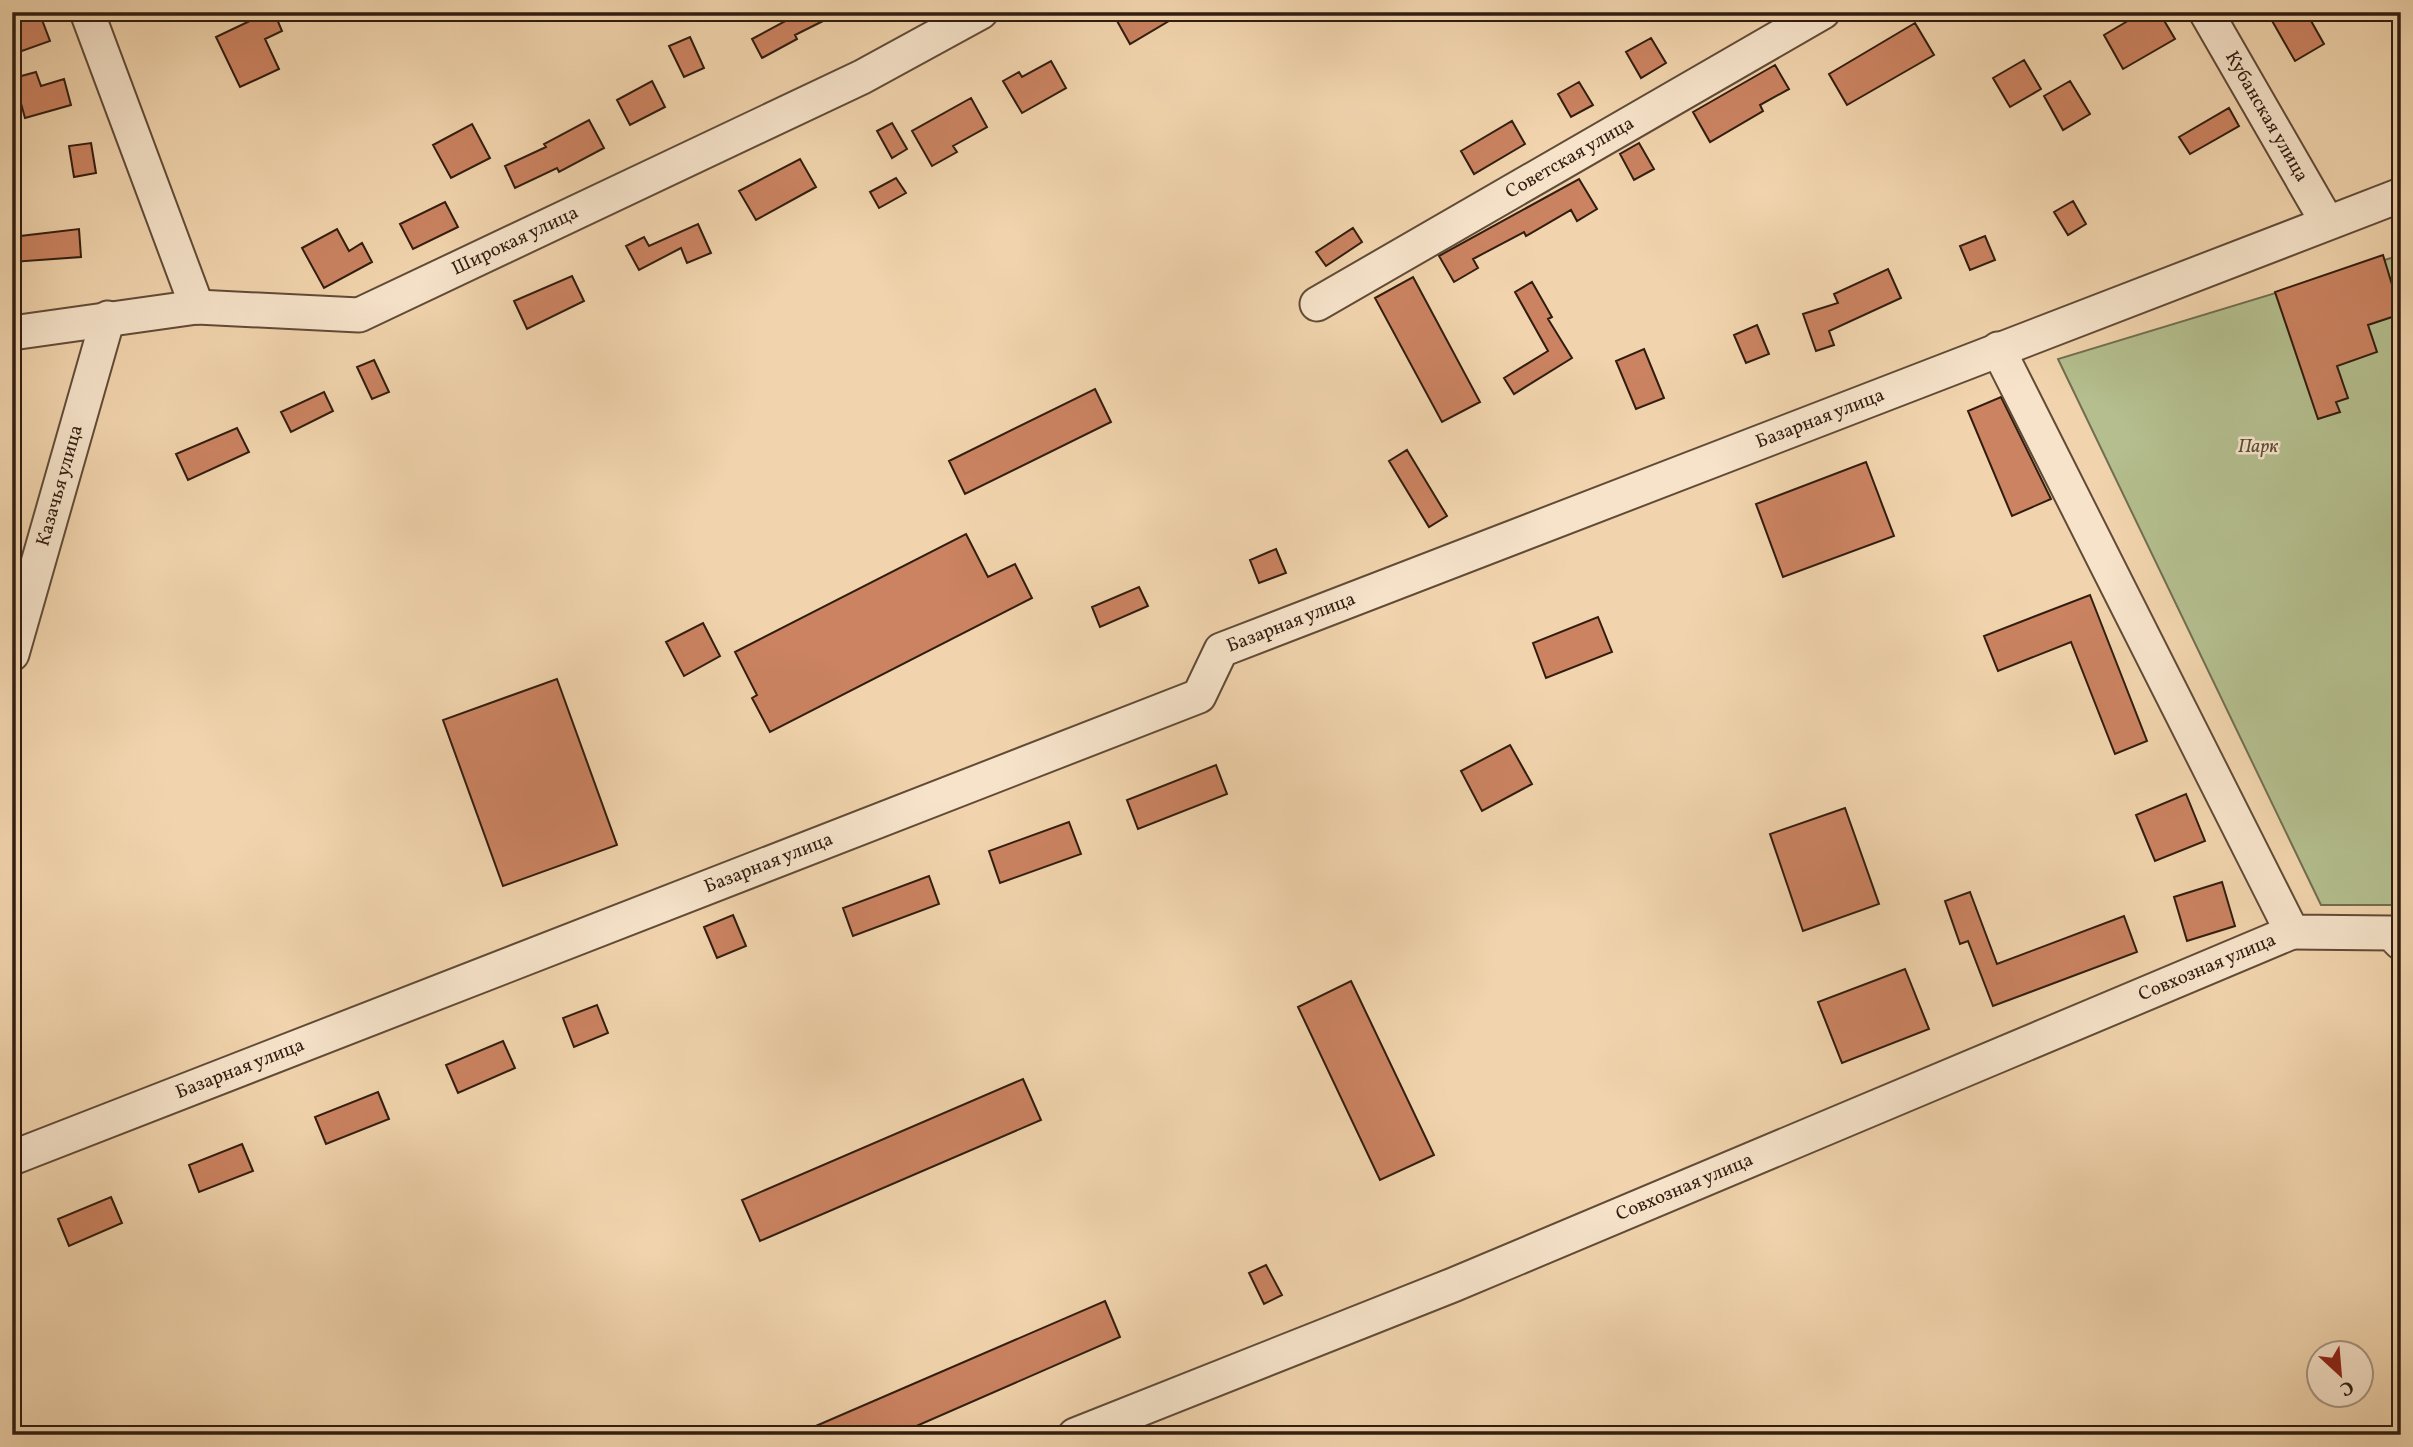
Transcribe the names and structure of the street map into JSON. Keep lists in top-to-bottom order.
{
  "streets": {
    "street": [
      "Кубанская улица",
      "Советская улица",
      "Широкая улица",
      "Базарная улица",
      "Казачья улица",
      "Совхозная улица"
    ]
  },
  "crossings": [
    ["Кубанская улица", "Базарная улица"],
    ["Широкая улица", "Казачья улица"]
  ],
  "parks": ["Парк"],
  "north": "bottom right"
}
